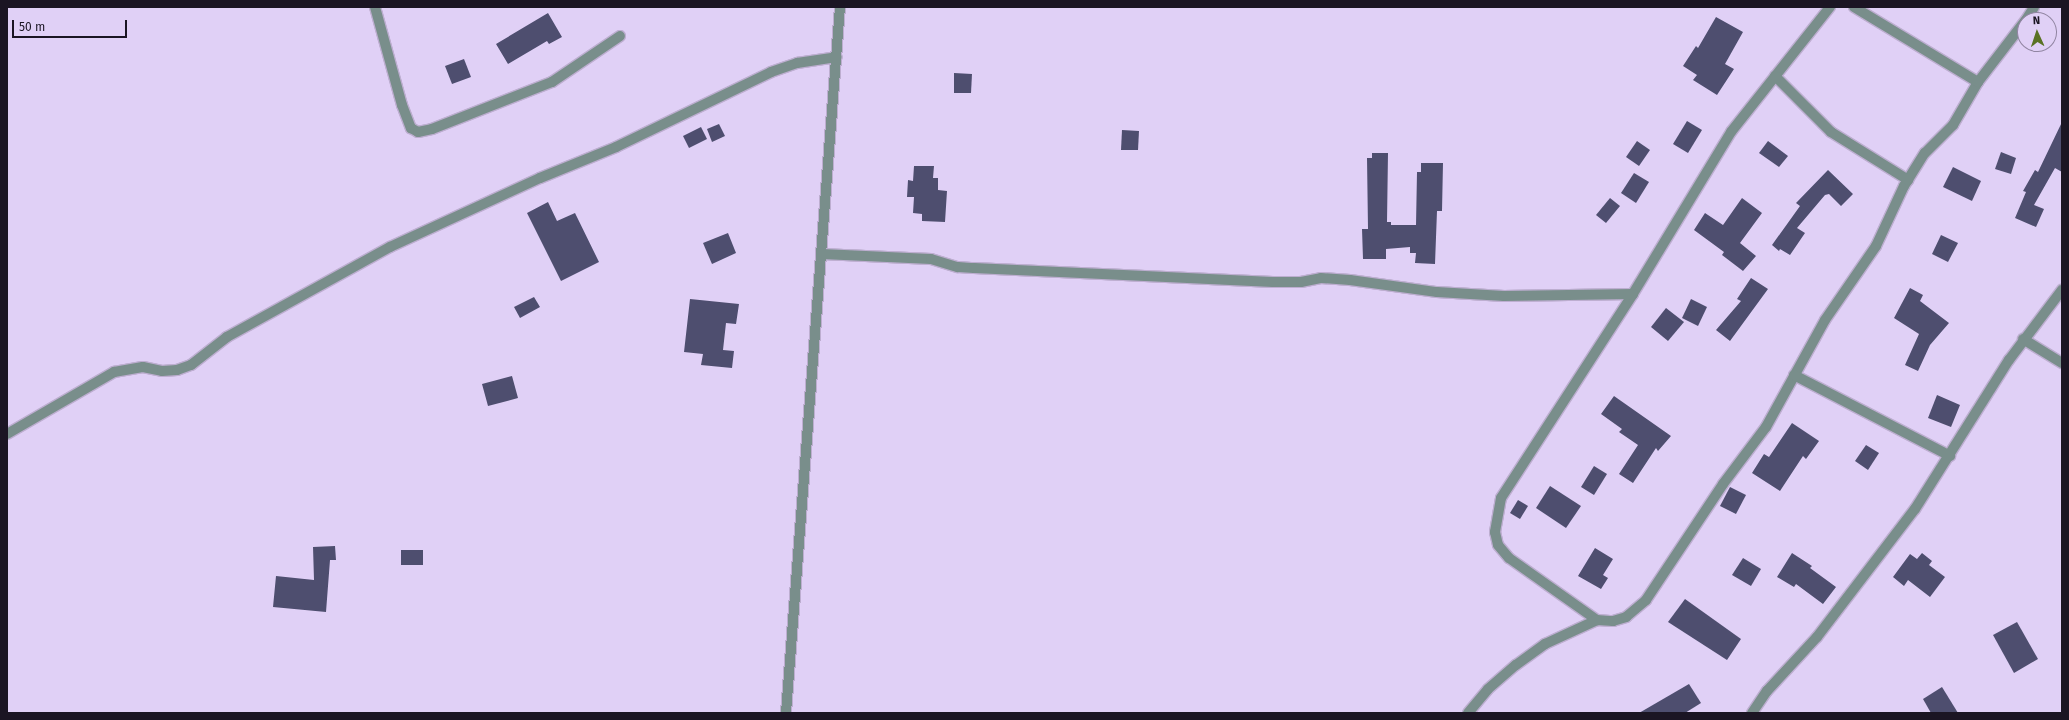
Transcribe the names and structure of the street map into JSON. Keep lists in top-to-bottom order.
{
  "scale_bar": "50 m",
  "north": "top"
}
